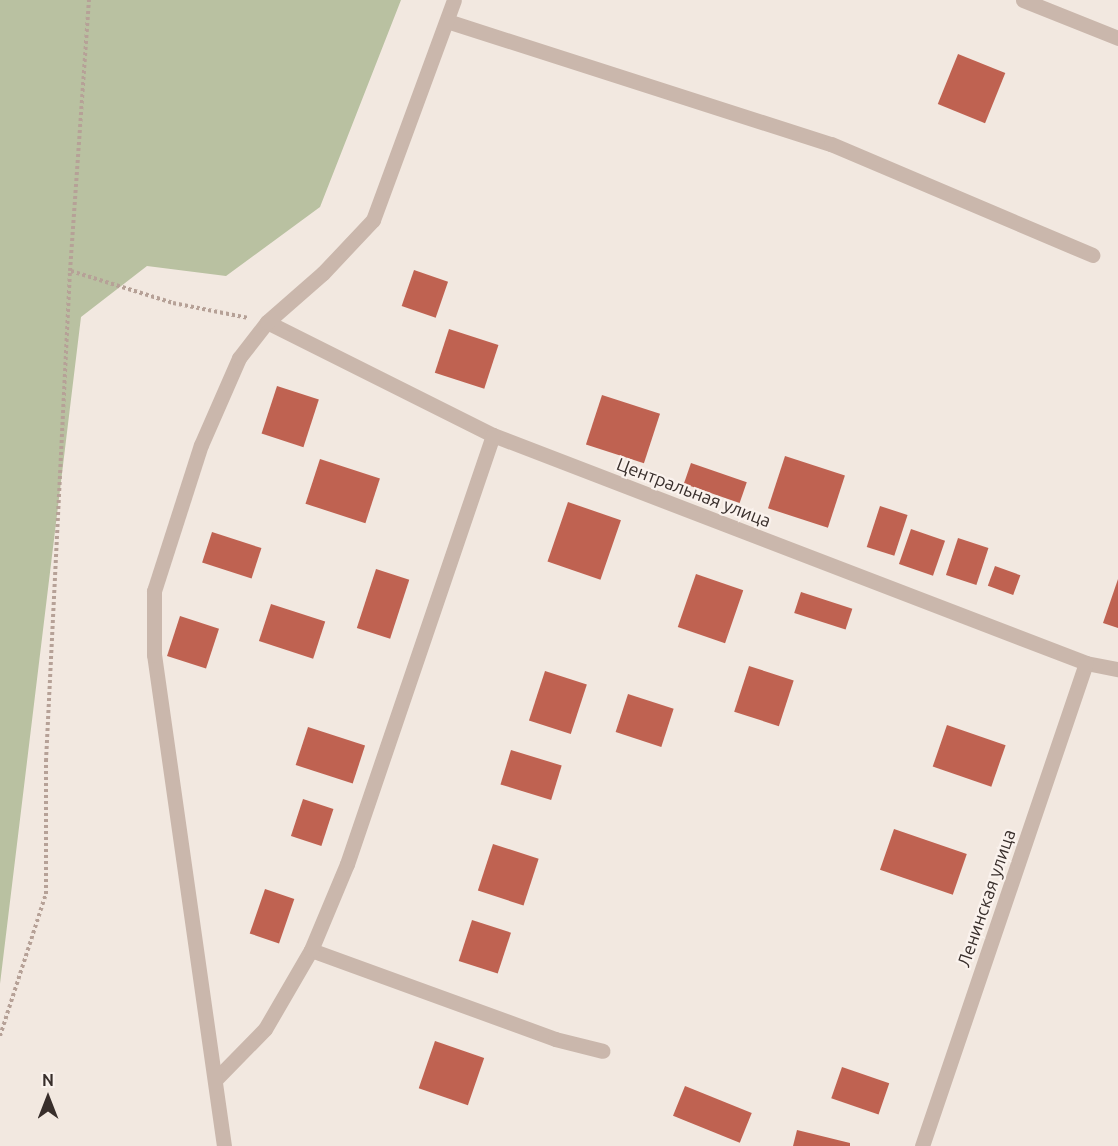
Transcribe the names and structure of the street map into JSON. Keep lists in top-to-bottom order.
{
  "streets": {
    "street": ["Центральная улица", "Ленинская улица"]
  },
  "crossings": [
    ["Центральная улица", "Ленинская улица"]
  ],
  "north": "top"
}
